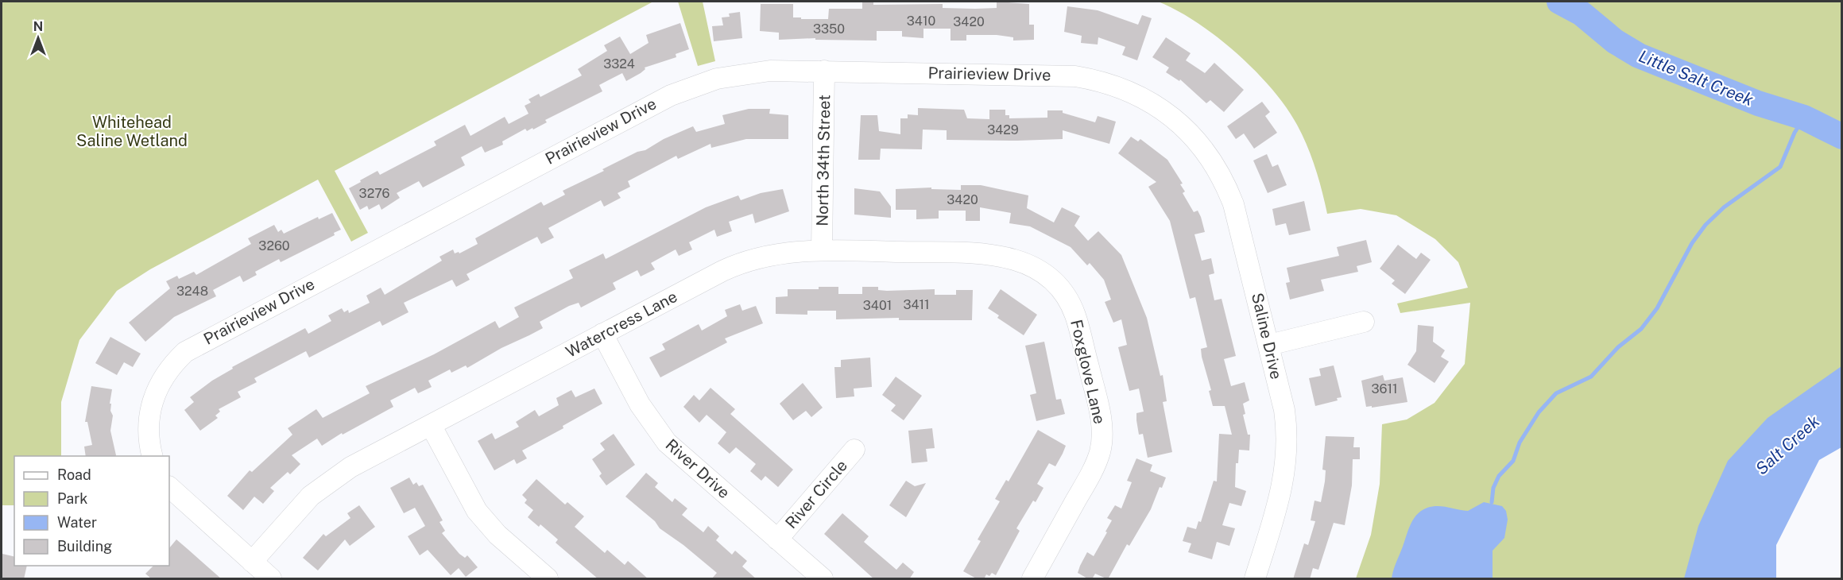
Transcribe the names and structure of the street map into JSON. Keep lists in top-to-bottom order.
{
  "streets": {
    "street": [
      "Prairieview Drive",
      "North 34th Street",
      "Watercress Lane",
      "Saline Drive",
      "Foxglove Lane",
      "River Drive",
      "River Circle"
    ]
  },
  "crossings": [
    ["Prairieview Drive", "North 34th Street"],
    ["Prairieview Drive", "Saline Drive"],
    ["North 34th Street", "Watercress Lane"],
    ["Watercress Lane", "Foxglove Lane"],
    ["Watercress Lane", "River Drive"],
    ["River Drive", "River Circle"]
  ],
  "water": ["Little Salt Creek", "Salt Creek"],
  "parks": ["Whitehead Saline Wetland"],
  "house_numbers": [
    "3410",
    "3420",
    "3350",
    "3324",
    "3429",
    "3276",
    "3420",
    "3260",
    "3248",
    "3411",
    "3401",
    "3611"
  ],
  "legend": [
    "Road",
    "Park",
    "Water",
    "Building"
  ],
  "north": "top"
}
